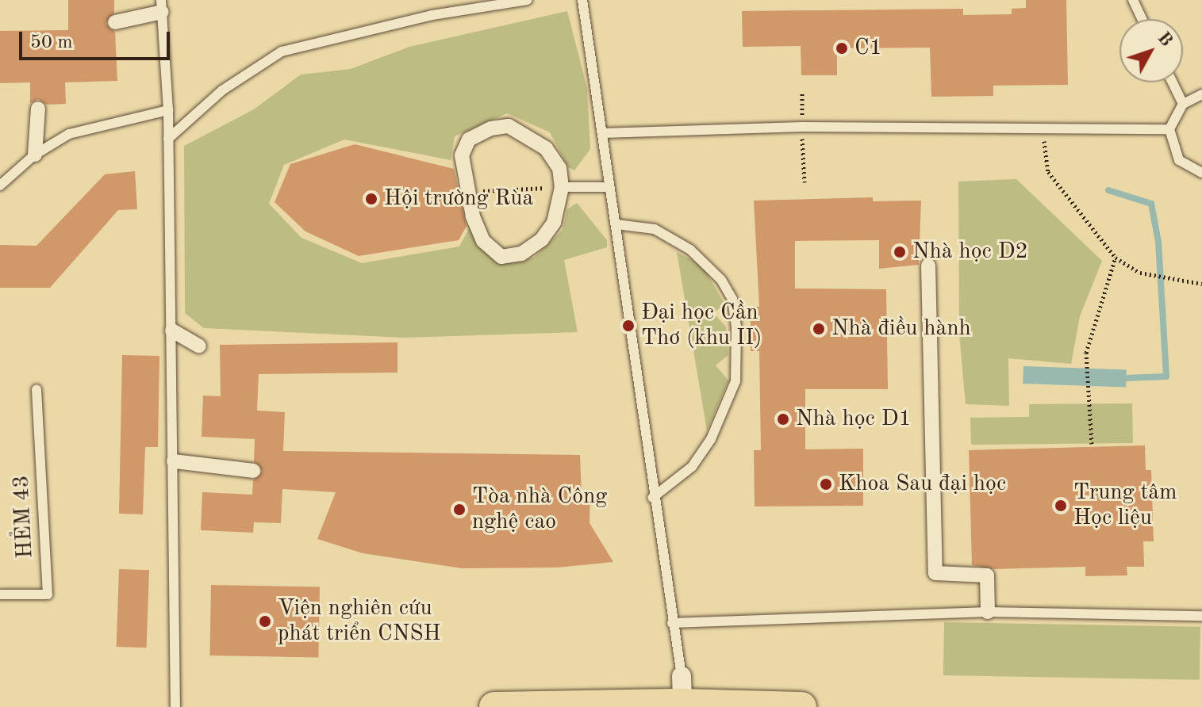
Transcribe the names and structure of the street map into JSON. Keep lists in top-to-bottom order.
{
  "streets": {
    "lane": ["HẺM 43"]
  },
  "places": [
    "C1",
    "Hội trường Rùa",
    "Nhà học D2",
    "Đại học Cần Thơ (khu II)",
    "Nhà điều hành",
    "Nhà học D1",
    "Khoa Sau đại học",
    "Trung tâm Học liệu",
    "Tòa nhà Công nghệ cao",
    "Viện nghiên cứu phát triển CNSH"
  ],
  "scale_bar": "50 m",
  "north": "top right"
}
